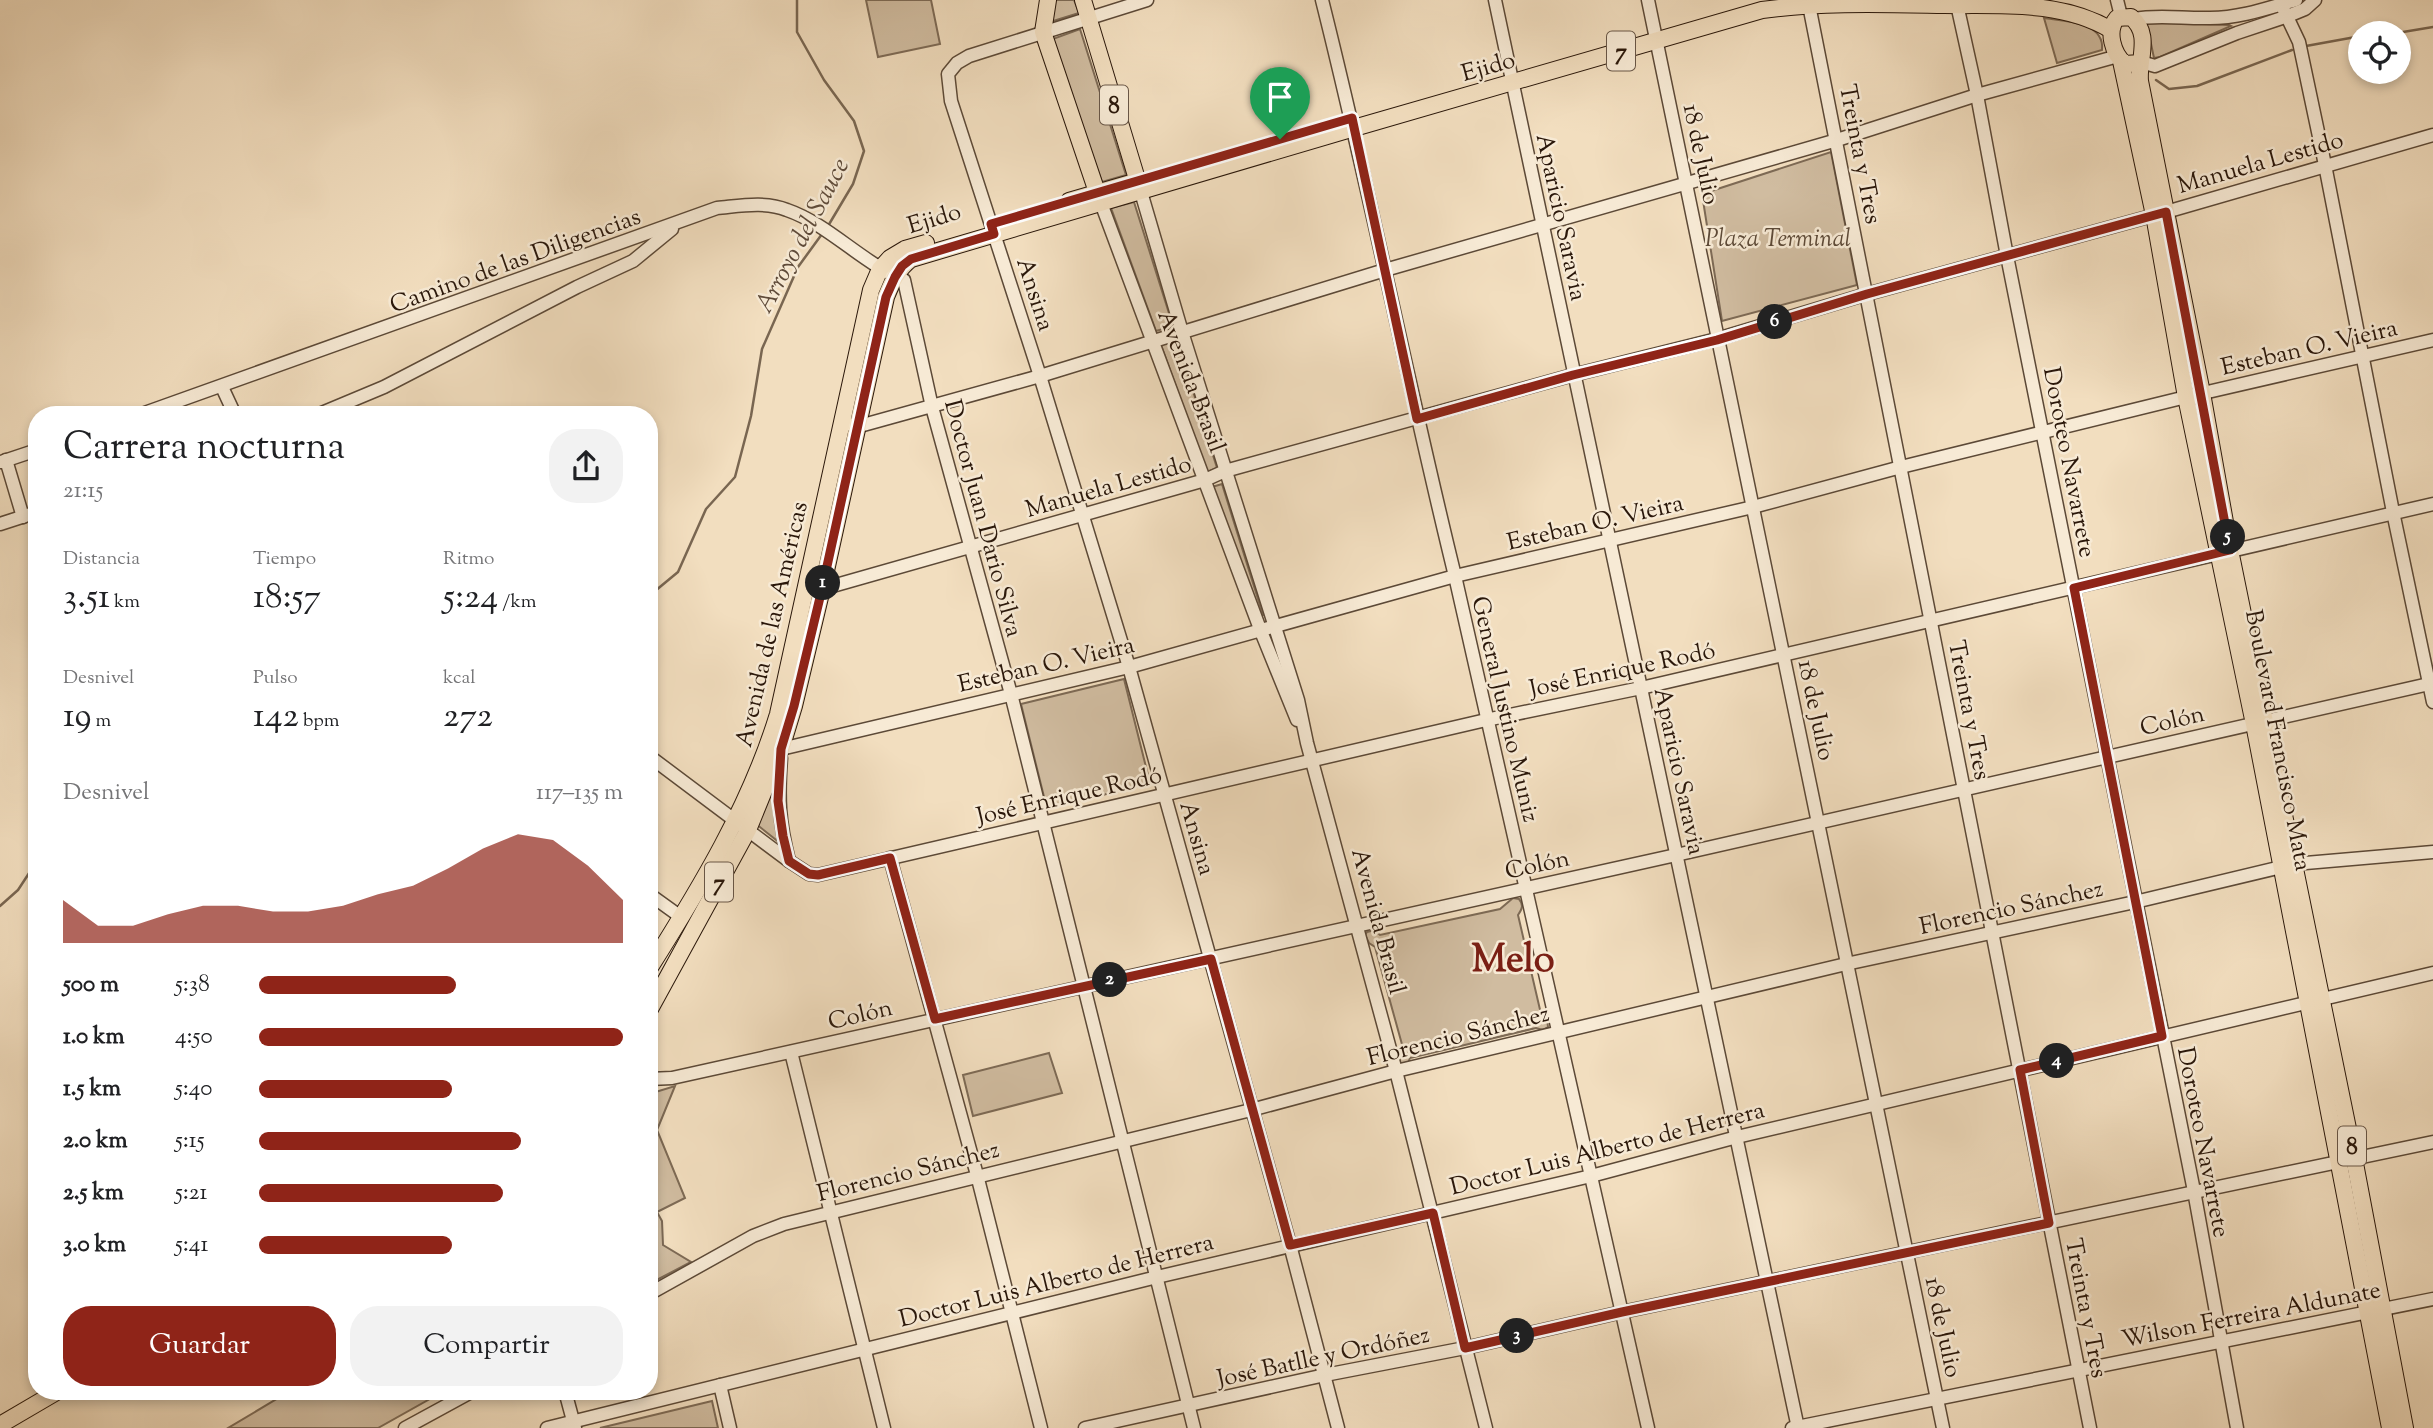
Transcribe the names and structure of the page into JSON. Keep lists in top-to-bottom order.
{
  "streets": {
    "main road": [
      "7",
      "Ejido",
      "8",
      "Avenida Brasil",
      "Avenida de las Américas",
      "Boulevard Francisco Mata"
    ],
    "street": [
      "18 de Julio",
      "Treinta y Tres",
      "Manuela Lestido",
      "Aparicio Saravia",
      "Camino de las Diligencias",
      "Ansina",
      "Esteban O. Vieira",
      "Doroteo Navarrete",
      "Doctor Juan Dario Silva",
      "José Enrique Rodó",
      "General Justino Muniz",
      "Colón",
      "Florencio Sánchez",
      "Doctor Luis Alberto de Herrera",
      "Wilson Ferreira Aldunate",
      "José Batlle y Ordóñez"
    ]
  },
  "crossings": [
    ["7", "Ejido"],
    ["7", "Boulevard Francisco Mata"],
    ["Ejido", "18 de Julio"],
    ["Ejido", "Treinta y Tres"],
    ["Ejido", "Aparicio Saravia"],
    ["Ejido", "Camino de las Diligencias"],
    ["Ejido", "Ansina"],
    ["Ejido", "Avenida Brasil"],
    ["Ejido", "Doroteo Navarrete"],
    ["Ejido", "Doctor Juan Dario Silva"],
    ["Ejido", "Avenida de las Américas"],
    ["Ejido", "General Justino Muniz"],
    ["Ejido", "Boulevard Francisco Mata"],
    ["8", "Ansina"],
    ["8", "Avenida Brasil"],
    ["18 de Julio", "Manuela Lestido"],
    ["18 de Julio", "Esteban O. Vieira"],
    ["18 de Julio", "José Enrique Rodó"],
    ["18 de Julio", "Colón"],
    ["18 de Julio", "Florencio Sánchez"],
    ["18 de Julio", "Doctor Luis Alberto de Herrera"],
    ["18 de Julio", "Wilson Ferreira Aldunate"],
    ["18 de Julio", "José Batlle y Ordóñez"],
    ["Treinta y Tres", "Manuela Lestido"],
    ["Treinta y Tres", "Esteban O. Vieira"],
    ["Treinta y Tres", "José Enrique Rodó"],
    ["Treinta y Tres", "Colón"],
    ["Treinta y Tres", "Florencio Sánchez"],
    ["Treinta y Tres", "Doctor Luis Alberto de Herrera"],
    ["Treinta y Tres", "Wilson Ferreira Aldunate"],
    ["Treinta y Tres", "José Batlle y Ordóñez"],
    ["Manuela Lestido", "Aparicio Saravia"],
    ["Manuela Lestido", "Ansina"],
    ["Manuela Lestido", "Avenida Brasil"],
    ["Manuela Lestido", "Doroteo Navarrete"],
    ["Manuela Lestido", "Doctor Juan Dario Silva"],
    ["Manuela Lestido", "Avenida de las Américas"],
    ["Manuela Lestido", "General Justino Muniz"],
    ["Manuela Lestido", "Boulevard Francisco Mata"],
    ["Aparicio Saravia", "Esteban O. Vieira"],
    ["Aparicio Saravia", "José Enrique Rodó"],
    ["Aparicio Saravia", "Colón"],
    ["Aparicio Saravia", "Florencio Sánchez"],
    ["Aparicio Saravia", "Doctor Luis Alberto de Herrera"],
    ["Aparicio Saravia", "Wilson Ferreira Aldunate"],
    ["Aparicio Saravia", "José Batlle y Ordóñez"],
    ["Camino de las Diligencias", "Doctor Juan Dario Silva"],
    ["Camino de las Diligencias", "Avenida de las Américas"],
    ["Ansina", "Esteban O. Vieira"],
    ["Ansina", "Avenida Brasil"],
    ["Ansina", "José Enrique Rodó"],
    ["Ansina", "Colón"],
    ["Ansina", "Florencio Sánchez"],
    ["Ansina", "Doctor Luis Alberto de Herrera"],
    ["Ansina", "José Batlle y Ordóñez"],
    ["Esteban O. Vieira", "Avenida Brasil"],
    ["Esteban O. Vieira", "Doroteo Navarrete"],
    ["Esteban O. Vieira", "Doctor Juan Dario Silva"],
    ["Esteban O. Vieira", "Avenida de las Américas"],
    ["Esteban O. Vieira", "General Justino Muniz"],
    ["Esteban O. Vieira", "Boulevard Francisco Mata"],
    ["Avenida Brasil", "José Enrique Rodó"],
    ["Avenida Brasil", "Colón"],
    ["Avenida Brasil", "Florencio Sánchez"],
    ["Avenida Brasil", "Doctor Luis Alberto de Herrera"],
    ["Avenida Brasil", "José Batlle y Ordóñez"],
    ["Doroteo Navarrete", "José Enrique Rodó"],
    ["Doroteo Navarrete", "Colón"],
    ["Doroteo Navarrete", "Florencio Sánchez"],
    ["Doroteo Navarrete", "Doctor Luis Alberto de Herrera"],
    ["Doroteo Navarrete", "Wilson Ferreira Aldunate"],
    ["Doroteo Navarrete", "José Batlle y Ordóñez"],
    ["Doctor Juan Dario Silva", "Avenida de las Américas"],
    ["Doctor Juan Dario Silva", "José Enrique Rodó"],
    ["Doctor Juan Dario Silva", "Colón"],
    ["Doctor Juan Dario Silva", "Florencio Sánchez"],
    ["Doctor Juan Dario Silva", "Doctor Luis Alberto de Herrera"],
    ["Doctor Juan Dario Silva", "José Batlle y Ordóñez"],
    ["Avenida de las Américas", "José Enrique Rodó"],
    ["José Enrique Rodó", "General Justino Muniz"],
    ["José Enrique Rodó", "Boulevard Francisco Mata"],
    ["General Justino Muniz", "Colón"],
    ["General Justino Muniz", "Florencio Sánchez"],
    ["General Justino Muniz", "Doctor Luis Alberto de Herrera"],
    ["General Justino Muniz", "José Batlle y Ordóñez"],
    ["Colón", "Boulevard Francisco Mata"],
    ["Boulevard Francisco Mata", "Florencio Sánchez"],
    ["Boulevard Francisco Mata", "Doctor Luis Alberto de Herrera"],
    ["Boulevard Francisco Mata", "Wilson Ferreira Aldunate"],
    ["Boulevard Francisco Mata", "José Batlle y Ordóñez"]
  ],
  "districts": ["Melo"],
  "water": ["Arroyo del Sauce"],
  "parks": ["Plaza Terminal"],
  "page": {
    "pins": [
      "6",
      "5",
      "1",
      "2",
      "4",
      "3"
    ],
    "heading": ["Carrera nocturna", "21:15"],
    "stats": [
      ["Distancia", "3.51 km"],
      ["Tiempo", "18:57"],
      ["Ritmo", "5:24 /km"],
      ["Desnivel", "19 m"],
      ["Pulso", "142 bpm"],
      ["kcal", "272"]
    ],
    "chart": ["Desnivel", "117–135 m"],
    "list": [
      {
        "name": "500 m",
        "note": "5:38"
      },
      {
        "name": "1.0 km",
        "note": "4:50"
      },
      {
        "name": "1.5 km",
        "note": "5:40"
      },
      {
        "name": "2.0 km",
        "note": "5:15"
      },
      {
        "name": "2.5 km",
        "note": "5:21"
      },
      {
        "name": "3.0 km",
        "note": "5:41"
      }
    ],
    "buttons": ["Guardar", "Compartir"]
  }
}
